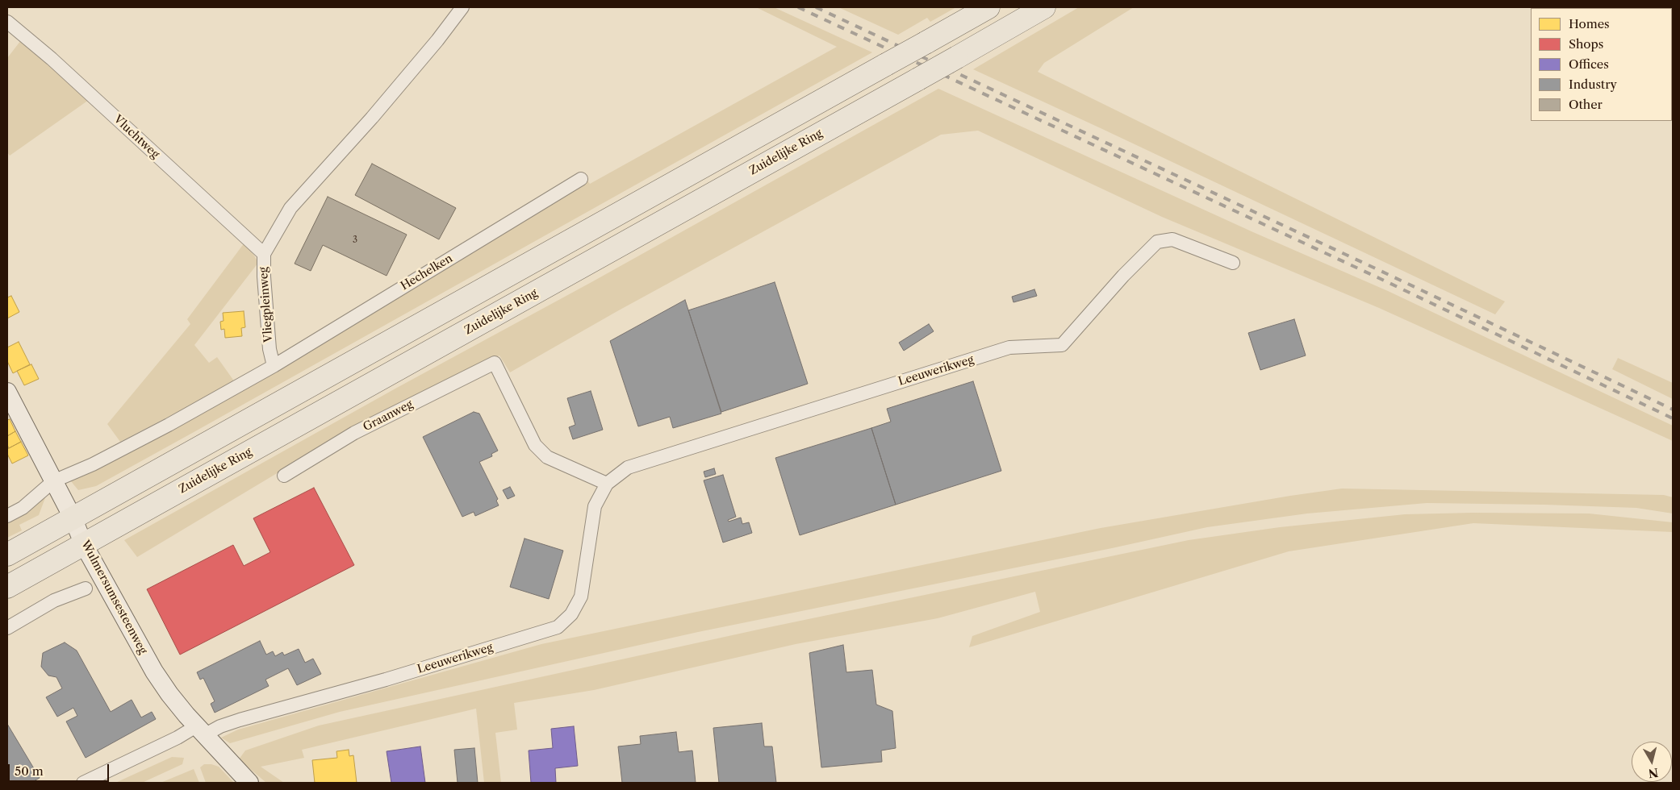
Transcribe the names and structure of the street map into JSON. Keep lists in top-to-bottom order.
{
  "streets": {
    "highway": ["Zuidelijke Ring"],
    "street": [
      "Vluchtweg",
      "Hechelken",
      "Vliegpleinweg",
      "Leeuwerikweg",
      "Graanweg",
      "Wulmersumsesteenweg"
    ]
  },
  "crossings": [
    ["Vluchtweg", "Vliegpleinweg"],
    ["Zuidelijke Ring", "Wulmersumsesteenweg"],
    ["Hechelken", "Vliegpleinweg"],
    ["Leeuwerikweg", "Graanweg"],
    ["Leeuwerikweg", "Wulmersumsesteenweg"]
  ],
  "house_numbers": ["3"],
  "legend": [
    "Homes",
    "Shops",
    "Offices",
    "Industry",
    "Other"
  ],
  "scale_bar": "50 m",
  "north": "bottom"
}
